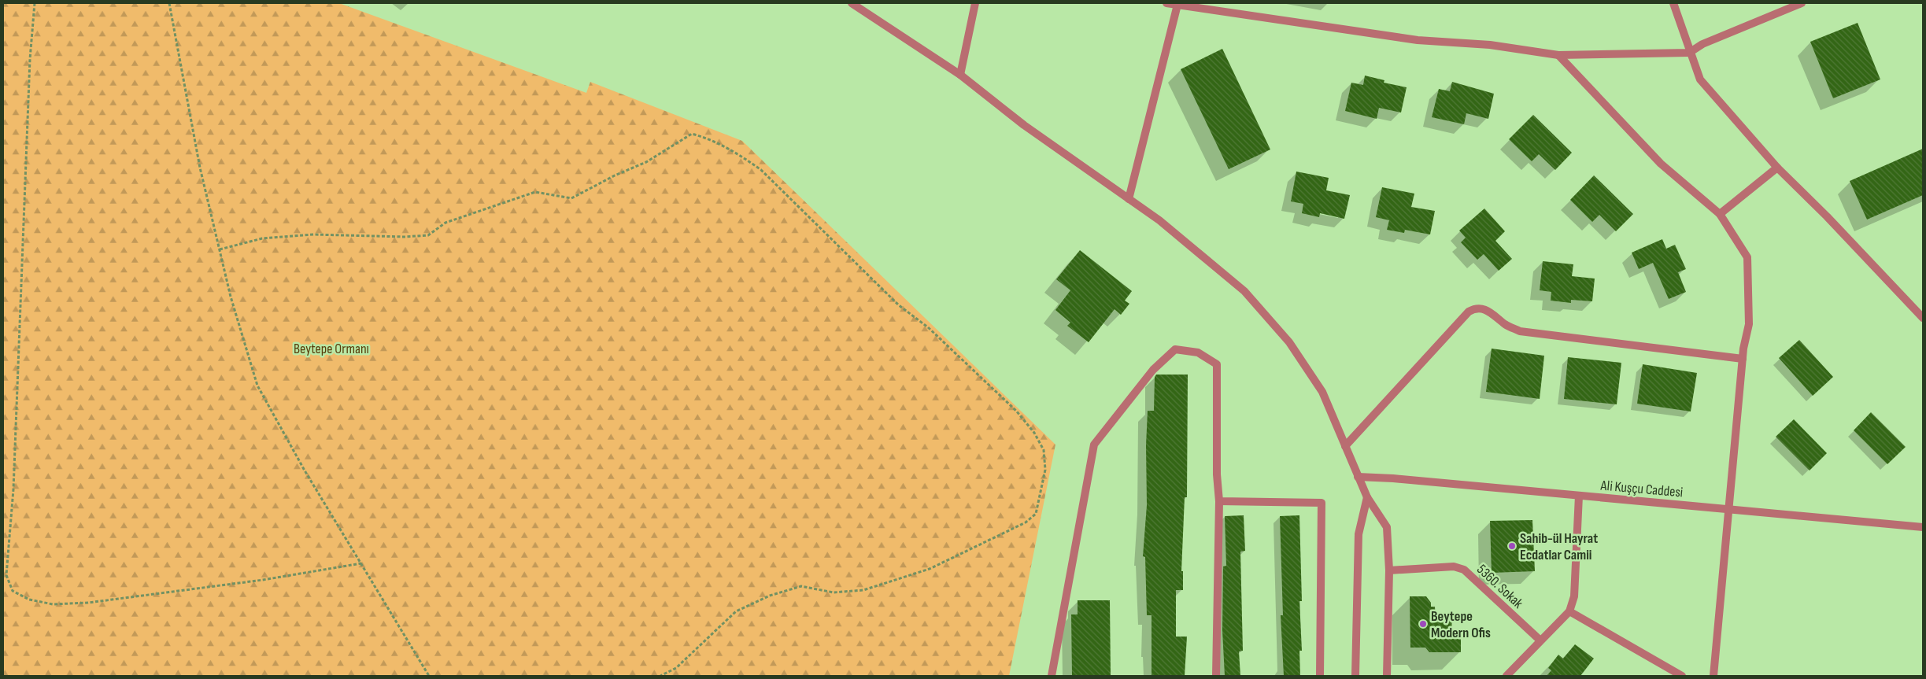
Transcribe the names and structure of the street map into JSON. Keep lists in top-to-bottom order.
{
  "streets": {
    "street": ["Ali Kuşçu Caddesi", "5360. Sokak"]
  },
  "parks": ["Beytepe Ormanı"],
  "places": ["Sahib-ül Hayrat Ecdatlar Camii", "Beytepe Modern Ofis"]
}
